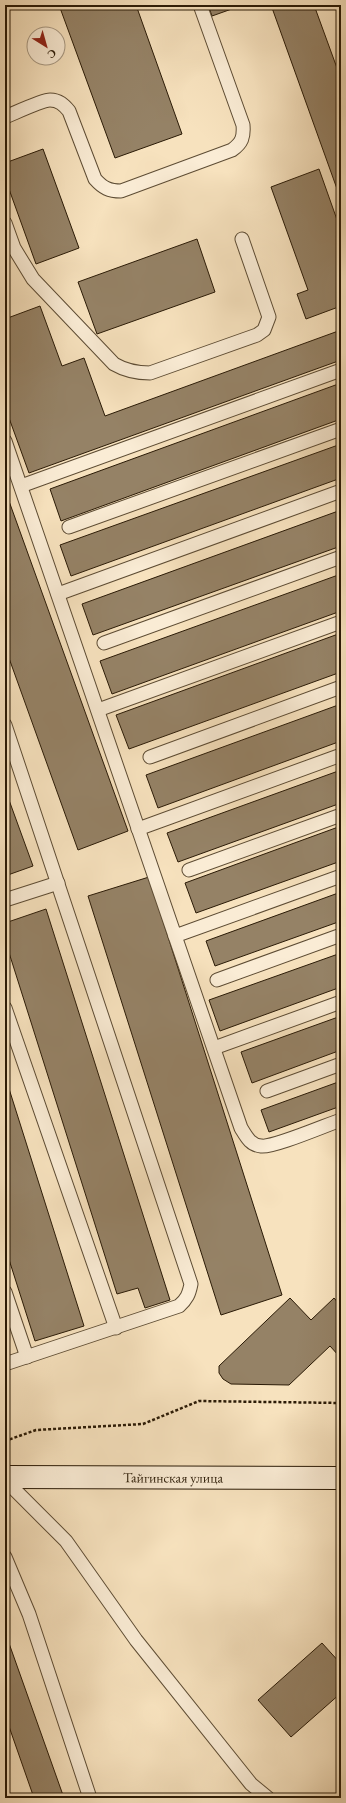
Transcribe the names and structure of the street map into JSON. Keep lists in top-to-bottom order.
{
  "streets": {
    "main road": ["Тайгинская улица"]
  },
  "north": "bottom right"
}
